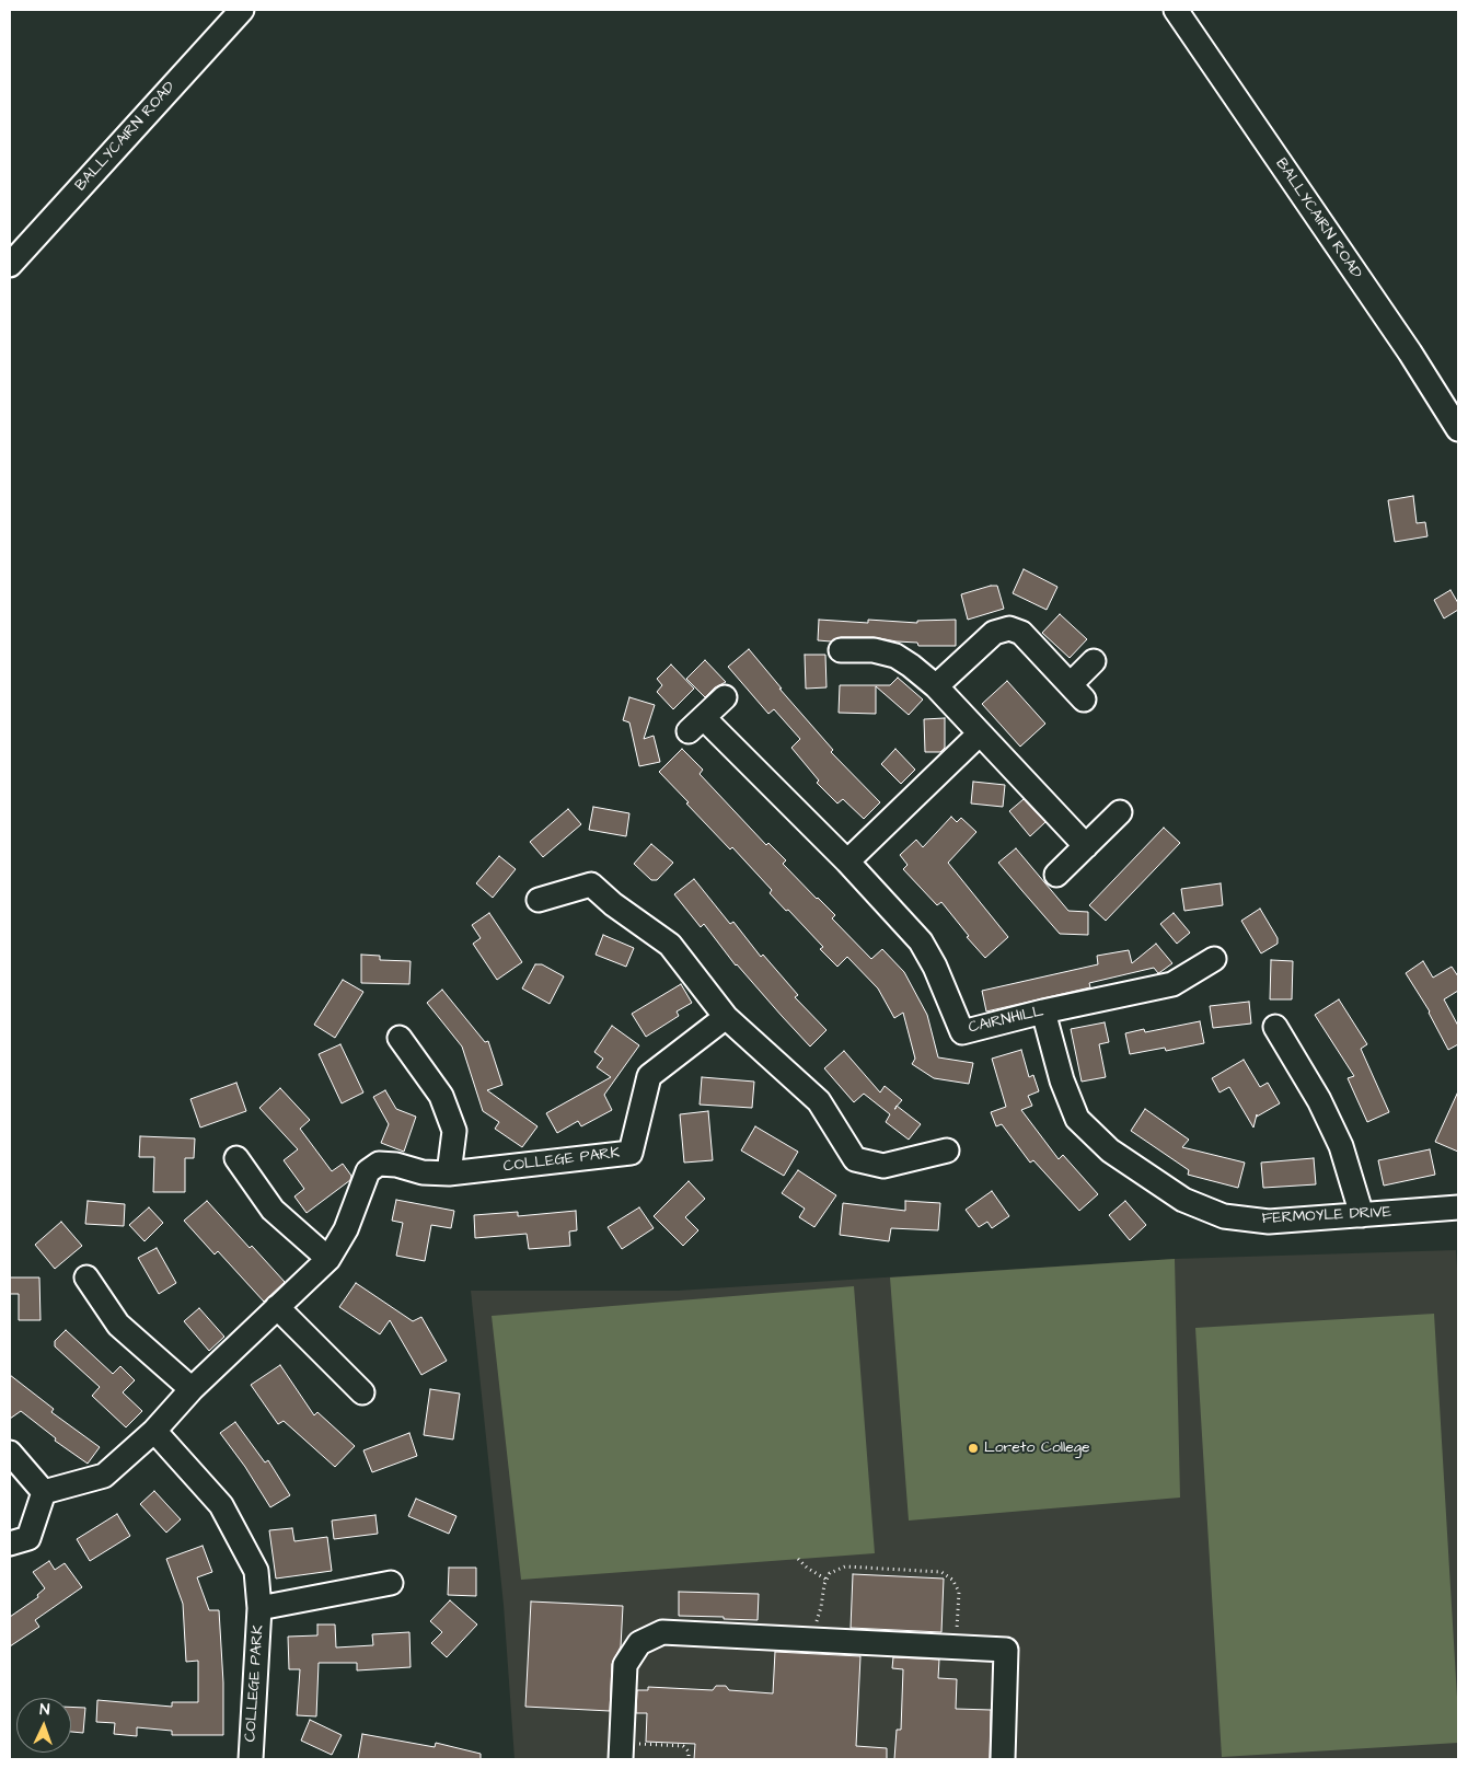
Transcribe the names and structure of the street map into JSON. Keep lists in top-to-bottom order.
{
  "streets": {
    "street": [
      "BALLYCAIRN ROAD",
      "CAIRNHILL",
      "COLLEGE PARK",
      "FERMOYLE DRIVE"
    ]
  },
  "crossings": [
    ["CAIRNHILL", "FERMOYLE DRIVE"]
  ],
  "places": ["Loreto College"],
  "north": "top"
}
